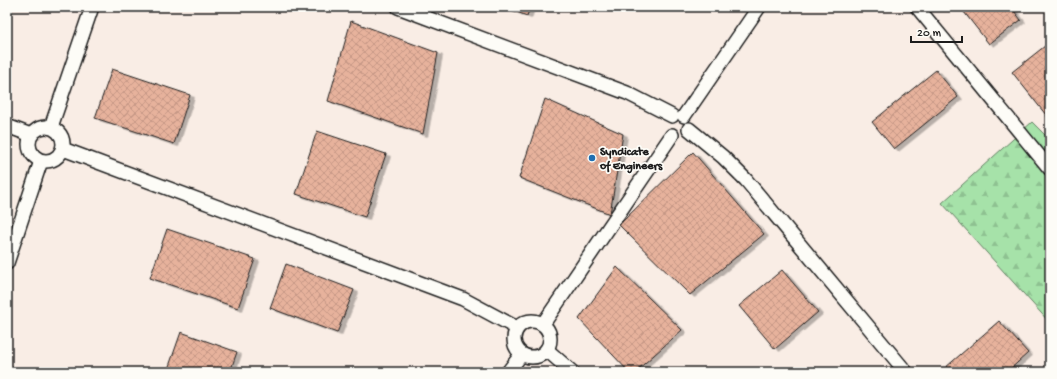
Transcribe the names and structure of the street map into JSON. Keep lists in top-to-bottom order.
{
  "places": ["Syndicate of Engineers"],
  "scale_bar": "20 m"
}
